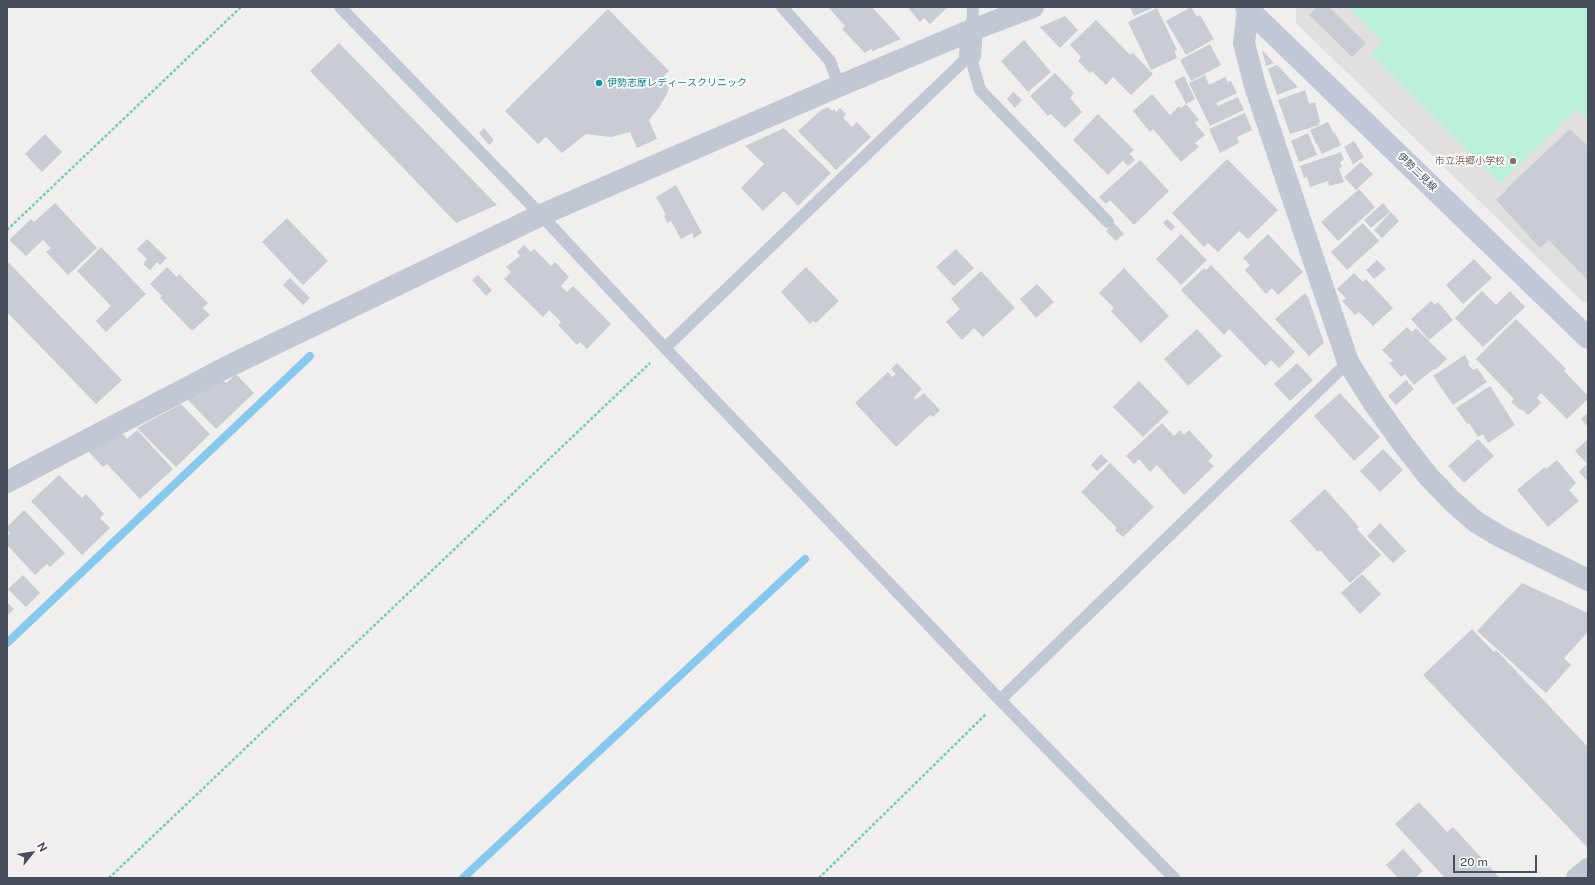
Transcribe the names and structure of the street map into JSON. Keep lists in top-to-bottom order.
{
  "streets": {
    "main road": ["伊勢二見線"]
  },
  "places": ["伊勢志摩レディースクリニック", "市立浜郷小学校"],
  "scale_bar": "20 m",
  "north": "top right"
}
